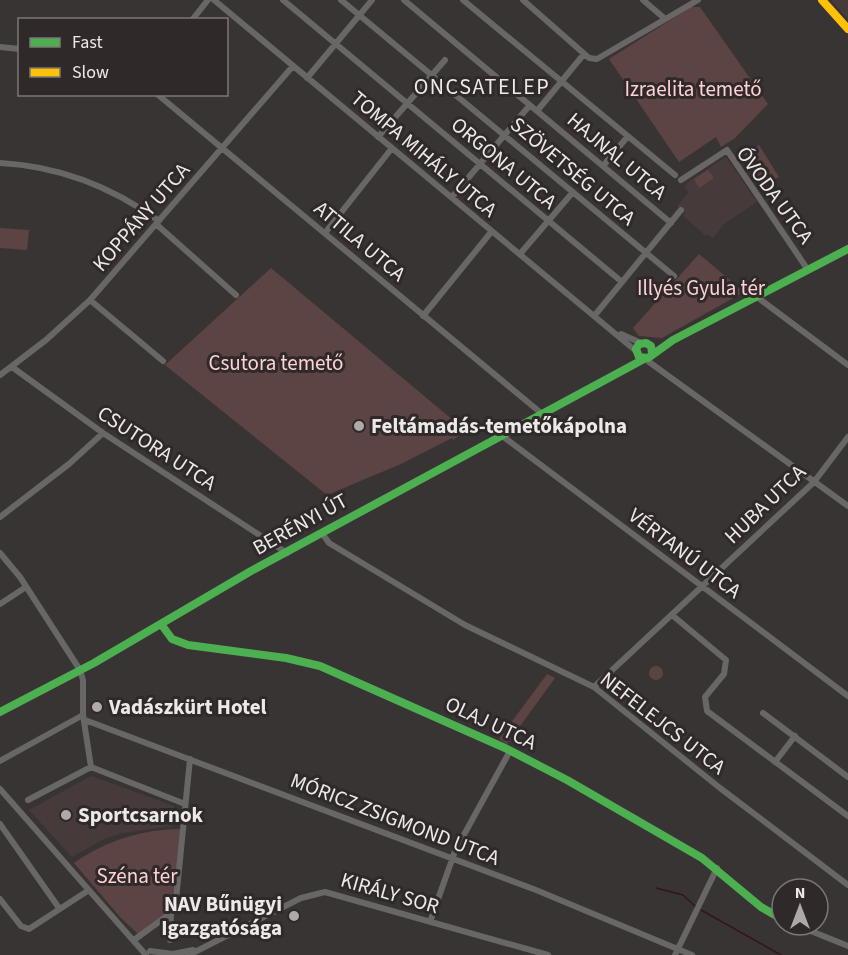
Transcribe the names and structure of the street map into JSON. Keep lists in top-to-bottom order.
{
  "streets": {
    "main road": ["BERÉNYI ÚT", "OLAJ UTCA"],
    "street": [
      "TOMPA MIHÁLY UTCA",
      "HAJNAL UTCA",
      "ORGONA UTCA",
      "SZÖVETSÉG UTCA",
      "ÓVODA UTCA",
      "KOPPÁNY UTCA",
      "ATTILA UTCA",
      "CSUTORA UTCA",
      "HUBA UTCA",
      "VÉRTANÚ UTCA",
      "NEFELEJCS UTCA",
      "MÓRICZ ZSIGMOND UTCA",
      "KIRÁLY SOR"
    ]
  },
  "crossings": [
    ["TOMPA MIHÁLY UTCA", "KOPPÁNY UTCA"],
    ["TOMPA MIHÁLY UTCA", "BERÉNYI ÚT"],
    ["ÓVODA UTCA", "BERÉNYI ÚT"],
    ["KOPPÁNY UTCA", "ATTILA UTCA"],
    ["KOPPÁNY UTCA", "CSUTORA UTCA"],
    ["ATTILA UTCA", "BERÉNYI ÚT"],
    ["CSUTORA UTCA", "BERÉNYI ÚT"],
    ["HUBA UTCA", "VÉRTANÚ UTCA"],
    ["HUBA UTCA", "NEFELEJCS UTCA"],
    ["BERÉNYI ÚT", "VÉRTANÚ UTCA"],
    ["BERÉNYI ÚT", "OLAJ UTCA"],
    ["BERÉNYI ÚT", "NEFELEJCS UTCA"]
  ],
  "districts": ["ONCSATELEP"],
  "parks": [
    "Izraelita temető",
    "Illyés Gyula tér",
    "Csutora temető",
    "Széna tér"
  ],
  "places": [
    "Feltámadás-temetőkápolna",
    "Vadászkürt Hotel",
    "Sportcsarnok",
    "NAV Bűnügyi Igazgatósága"
  ],
  "legend": ["Fast", "Slow"],
  "north": "top"
}
